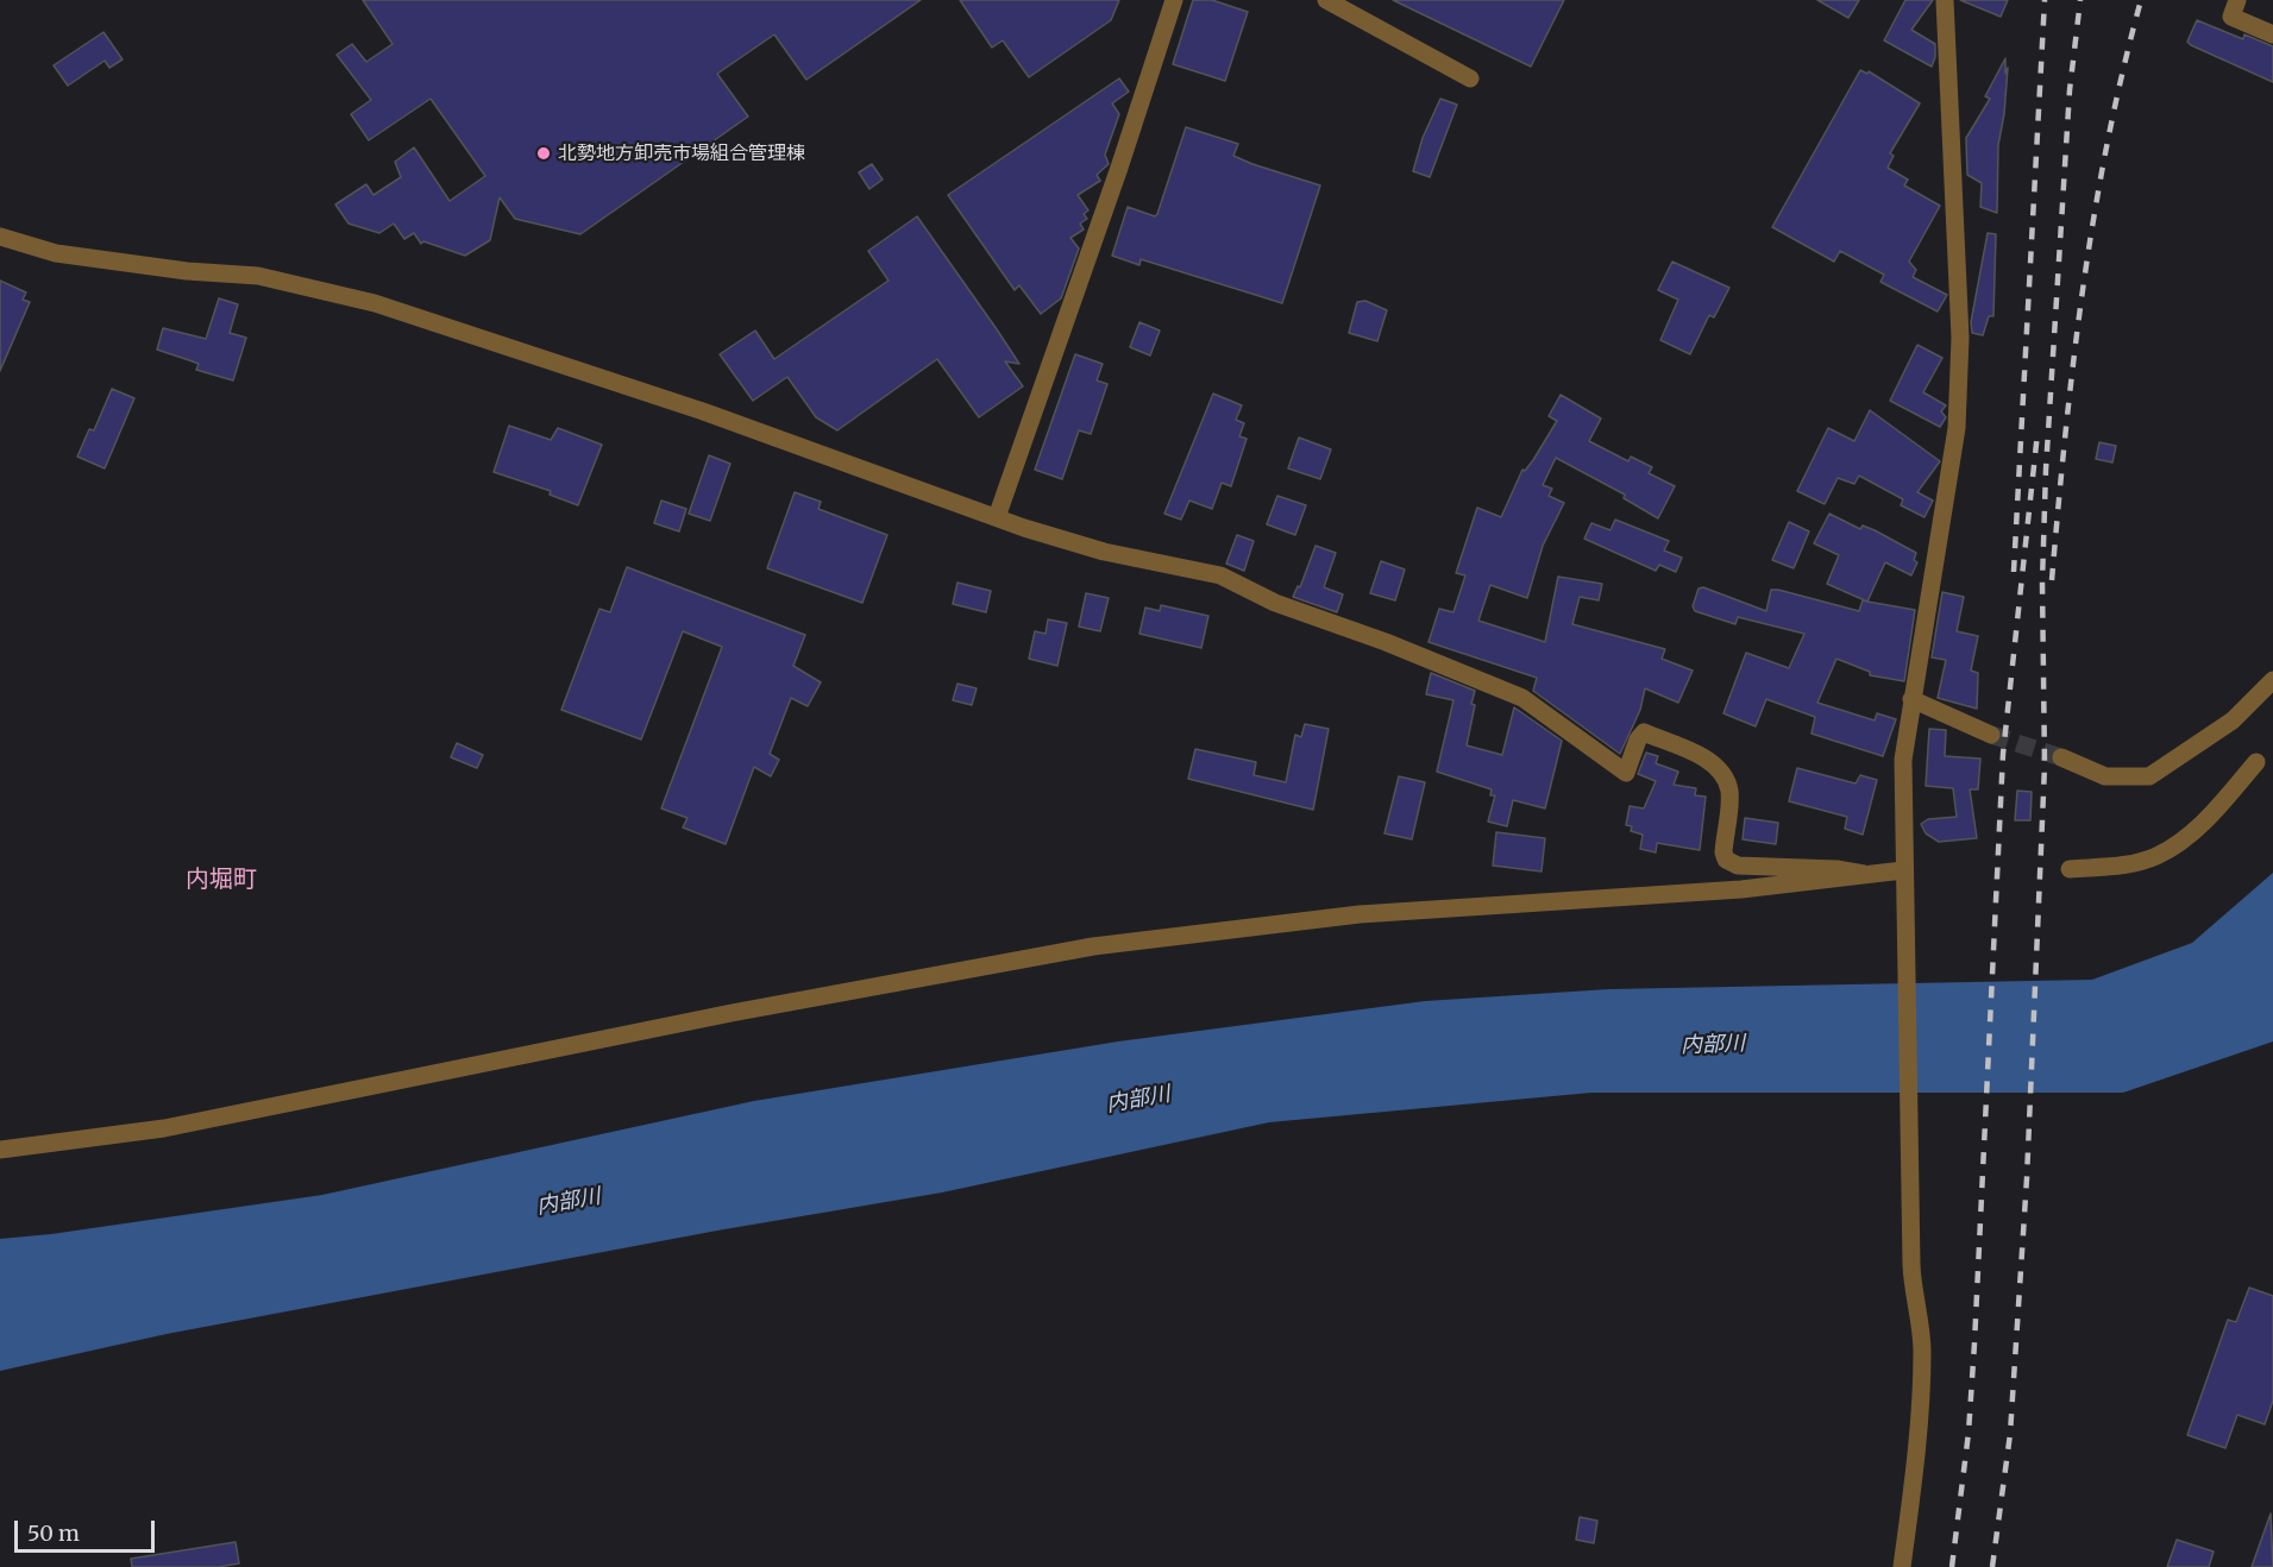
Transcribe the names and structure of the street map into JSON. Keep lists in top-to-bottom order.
{
  "districts": ["内堀町"],
  "water": ["内部川"],
  "places": ["北勢地方卸売市場組合管理棟"],
  "scale_bar": "50 m"
}
